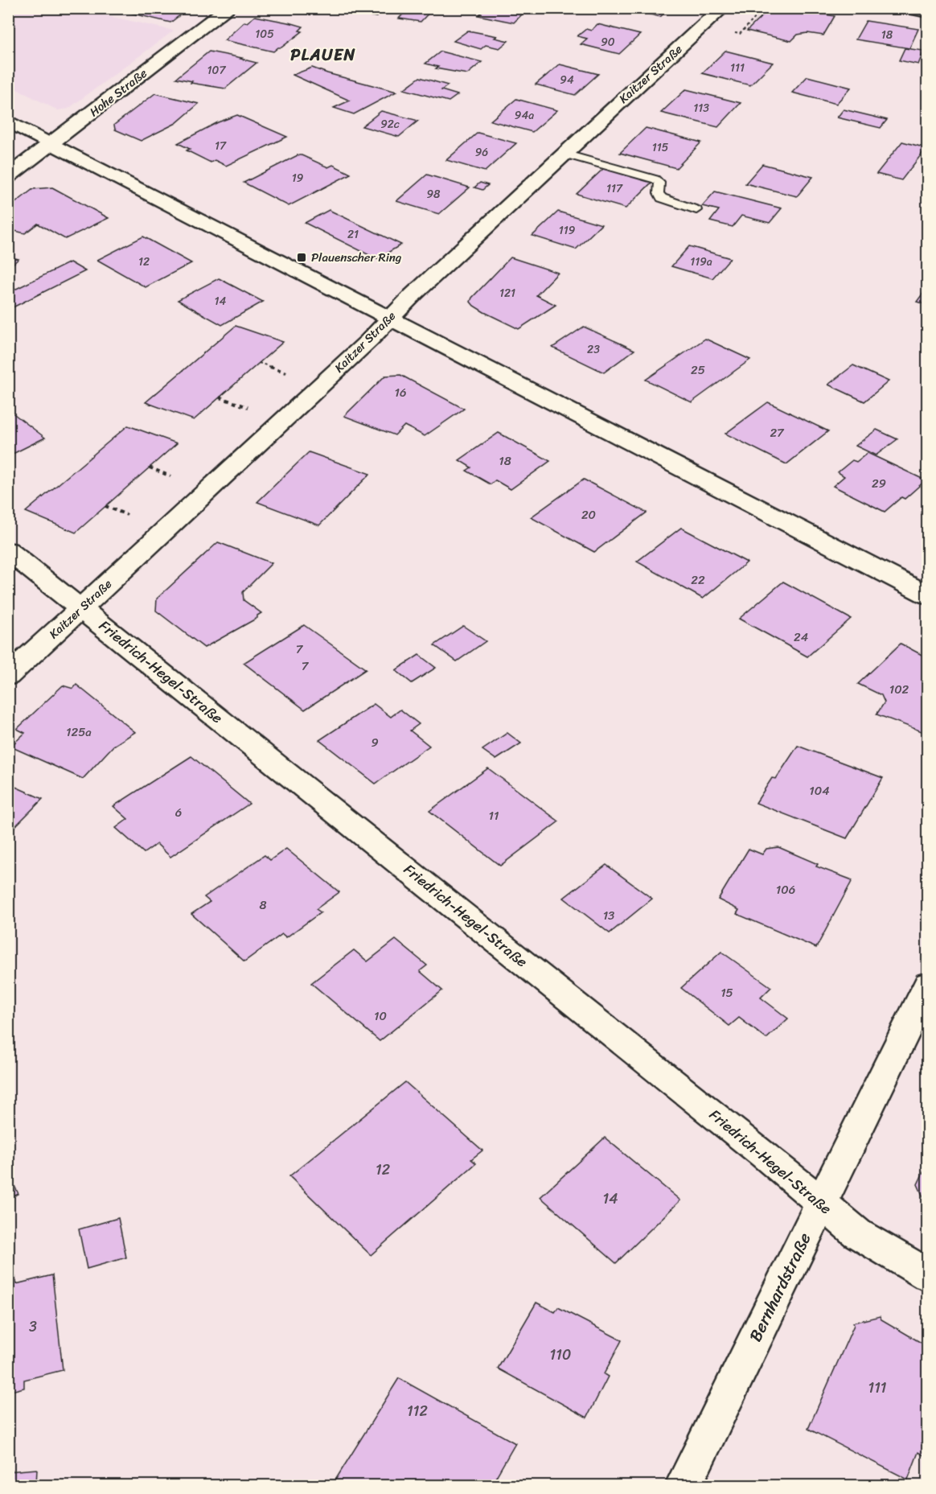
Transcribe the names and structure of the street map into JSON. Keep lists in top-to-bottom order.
{
  "streets": {
    "street": [
      "Kaitzer Straße",
      "Hohe Straße",
      "Friedrich-Hegel-Straße",
      "Bernhardstraße"
    ]
  },
  "crossings": [
    ["Kaitzer Straße", "Friedrich-Hegel-Straße"],
    ["Friedrich-Hegel-Straße", "Bernhardstraße"]
  ],
  "districts": ["PLAUEN"],
  "places": {
    "transit": ["Plauenscher Ring"]
  },
  "house_numbers": [
    "105",
    "18",
    "90",
    "111",
    "107",
    "94",
    "113",
    "94a",
    "92c",
    "17",
    "115",
    "96",
    "19",
    "117",
    "98",
    "119",
    "21",
    "12",
    "119a",
    "121",
    "14",
    "23",
    "25",
    "16",
    "27",
    "18",
    "29",
    "20",
    "22",
    "24",
    "7",
    "7",
    "102",
    "125a",
    "9",
    "104",
    "6",
    "11",
    "106",
    "8",
    "13",
    "15",
    "10",
    "12",
    "14",
    "3",
    "110",
    "111",
    "112"
  ]
}
